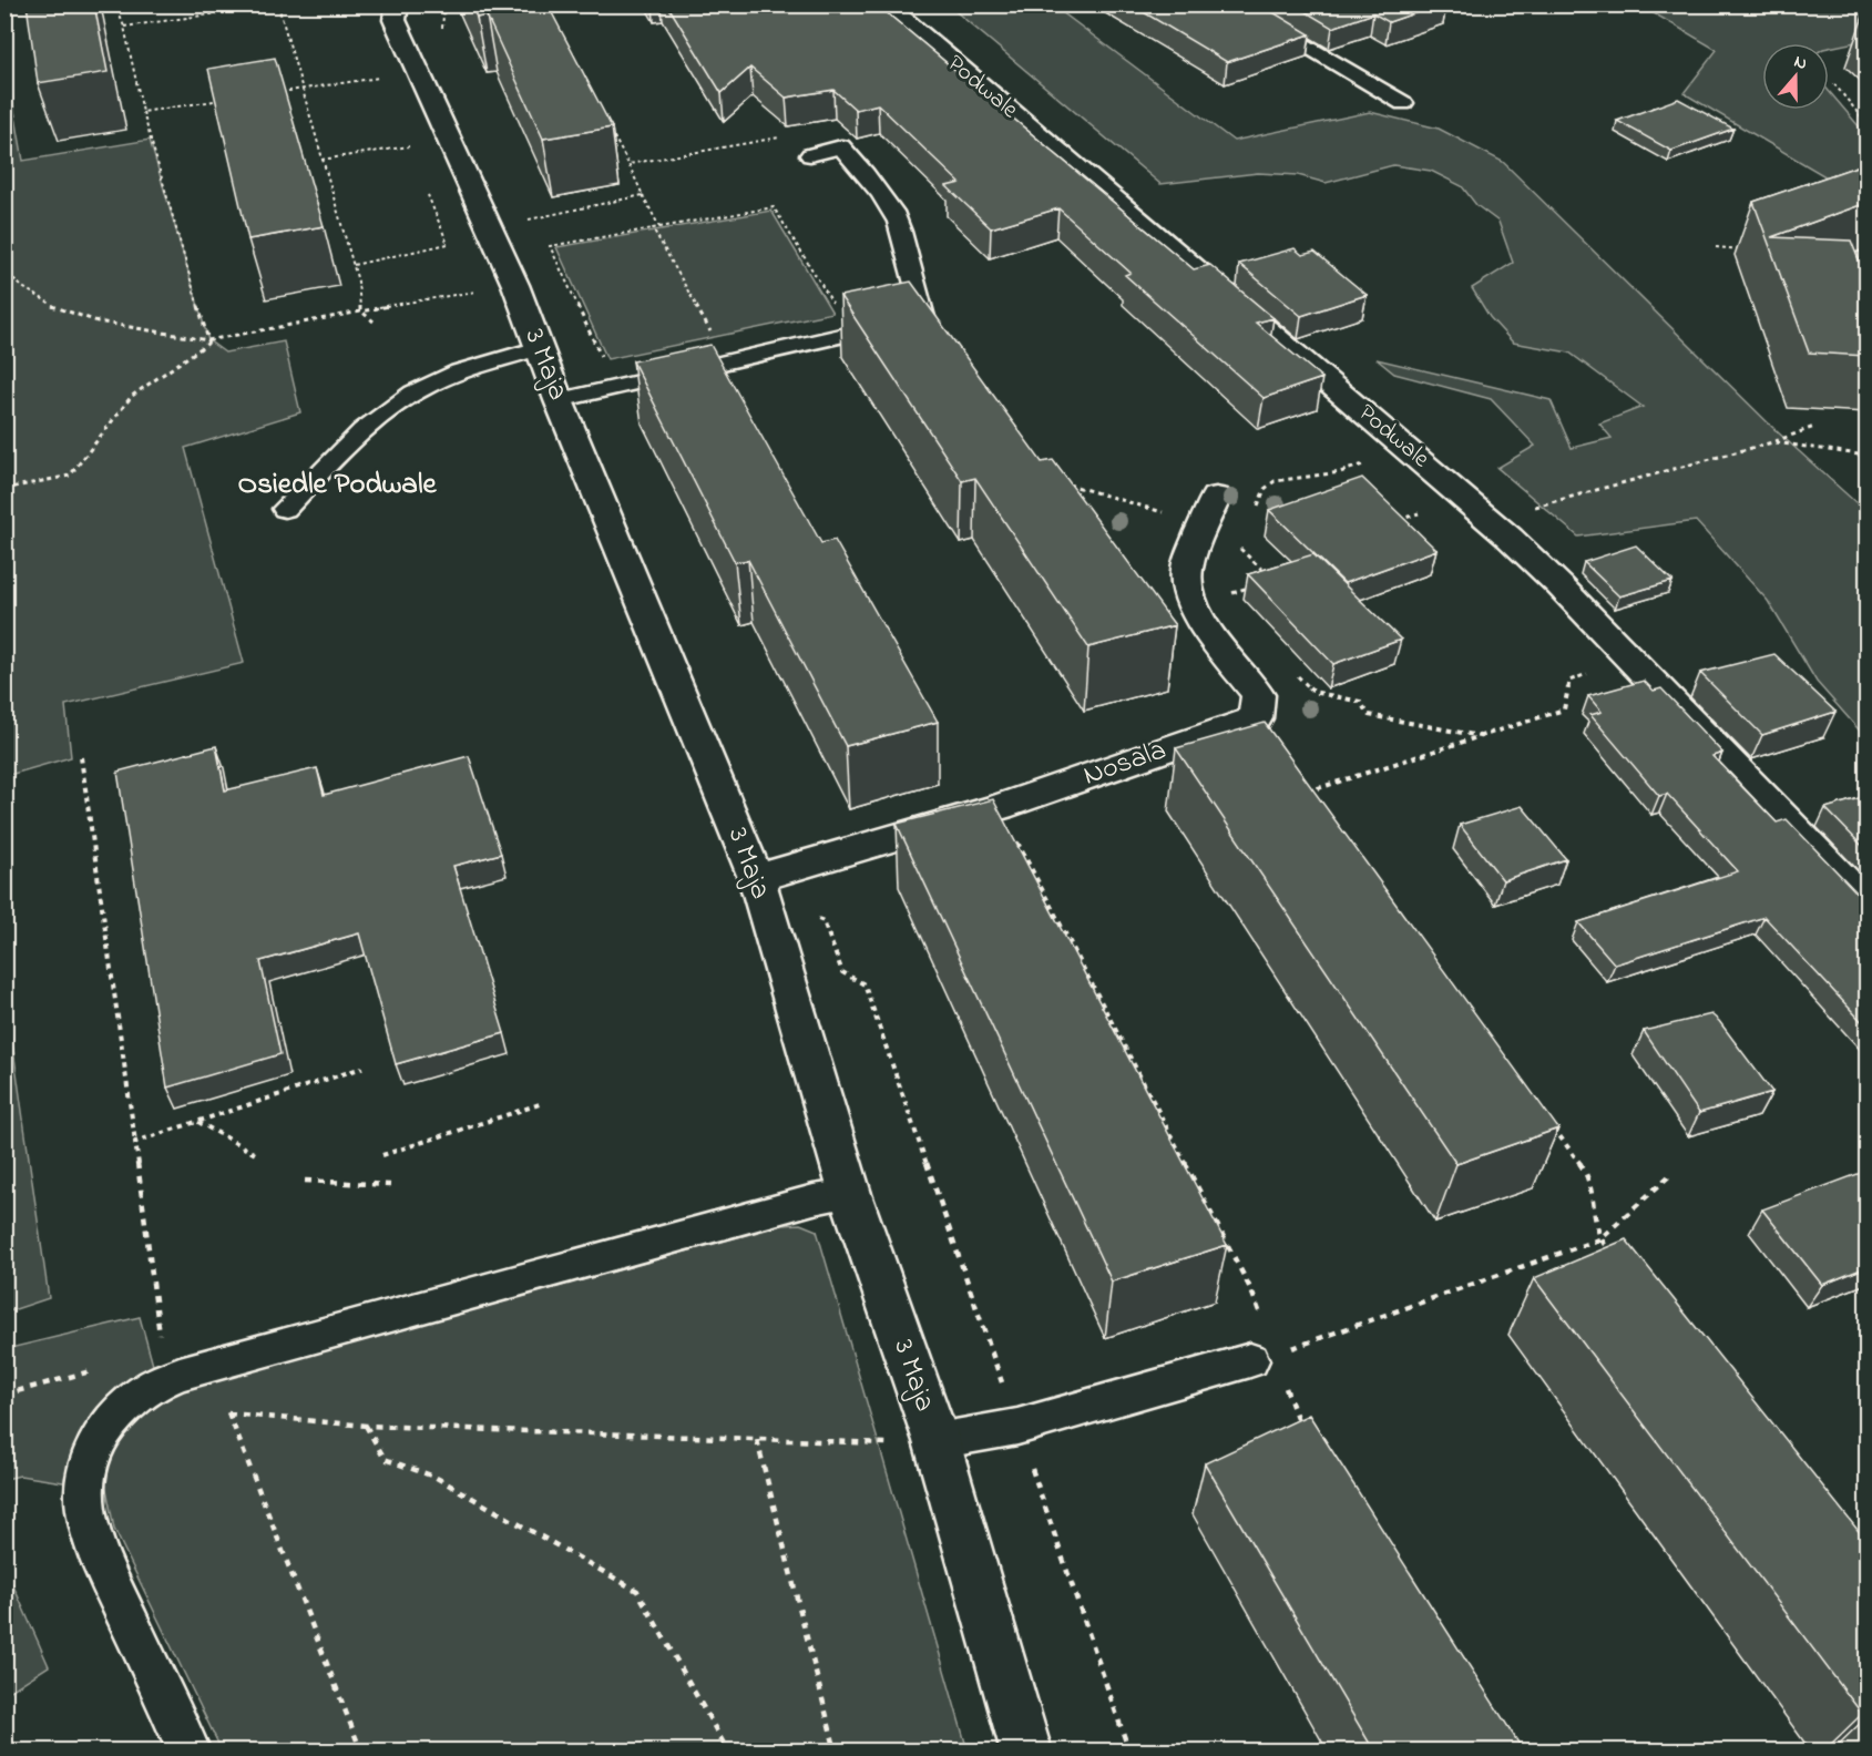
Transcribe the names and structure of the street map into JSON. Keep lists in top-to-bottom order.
{
  "streets": {
    "street": ["Podwale", "3 Maja", "Nosala"]
  },
  "crossings": [
    ["3 Maja", "Nosala"]
  ],
  "districts": ["Osiedle Podwale"],
  "north": "top"
}
